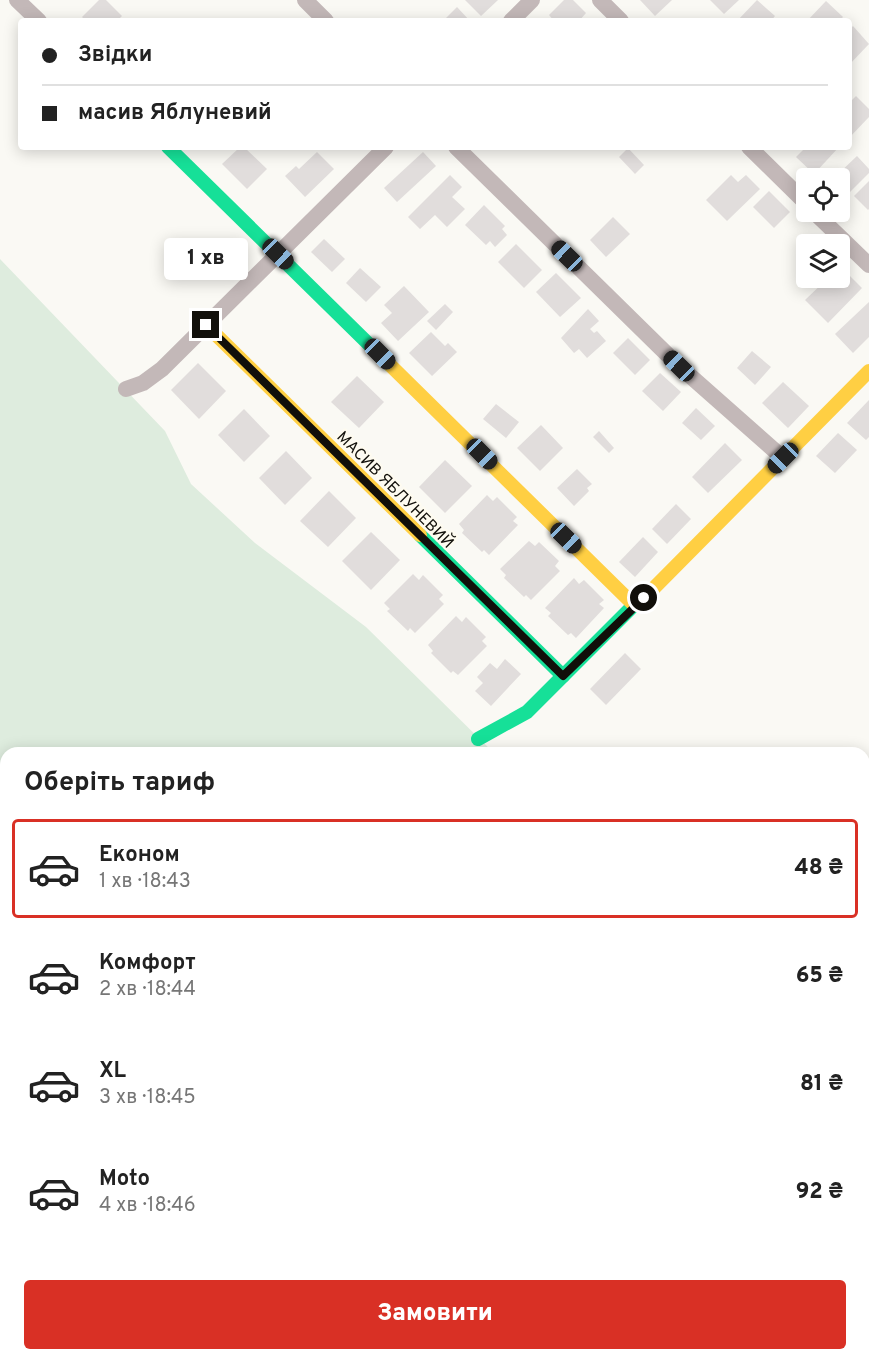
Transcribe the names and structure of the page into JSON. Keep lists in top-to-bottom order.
{
  "streets": {
    "street": ["МАСИВ ЯБЛУНЕВИЙ"]
  },
  "page": {
    "banner": ["Звідки", "масив Яблуневий"],
    "bubble": "1 хв",
    "heading": "Оберіть тариф",
    "list": [
      {
        "name": "Економ",
        "note": "1 хв · 18:43",
        "value": "48 ₴"
      },
      {
        "name": "Комфорт",
        "note": "2 хв · 18:44",
        "value": "65 ₴"
      },
      {
        "name": "XL",
        "note": "3 хв · 18:45",
        "value": "81 ₴"
      },
      {
        "name": "Moto",
        "note": "4 хв · 18:46",
        "value": "92 ₴"
      }
    ],
    "buttons": "Замовити"
  }
}
